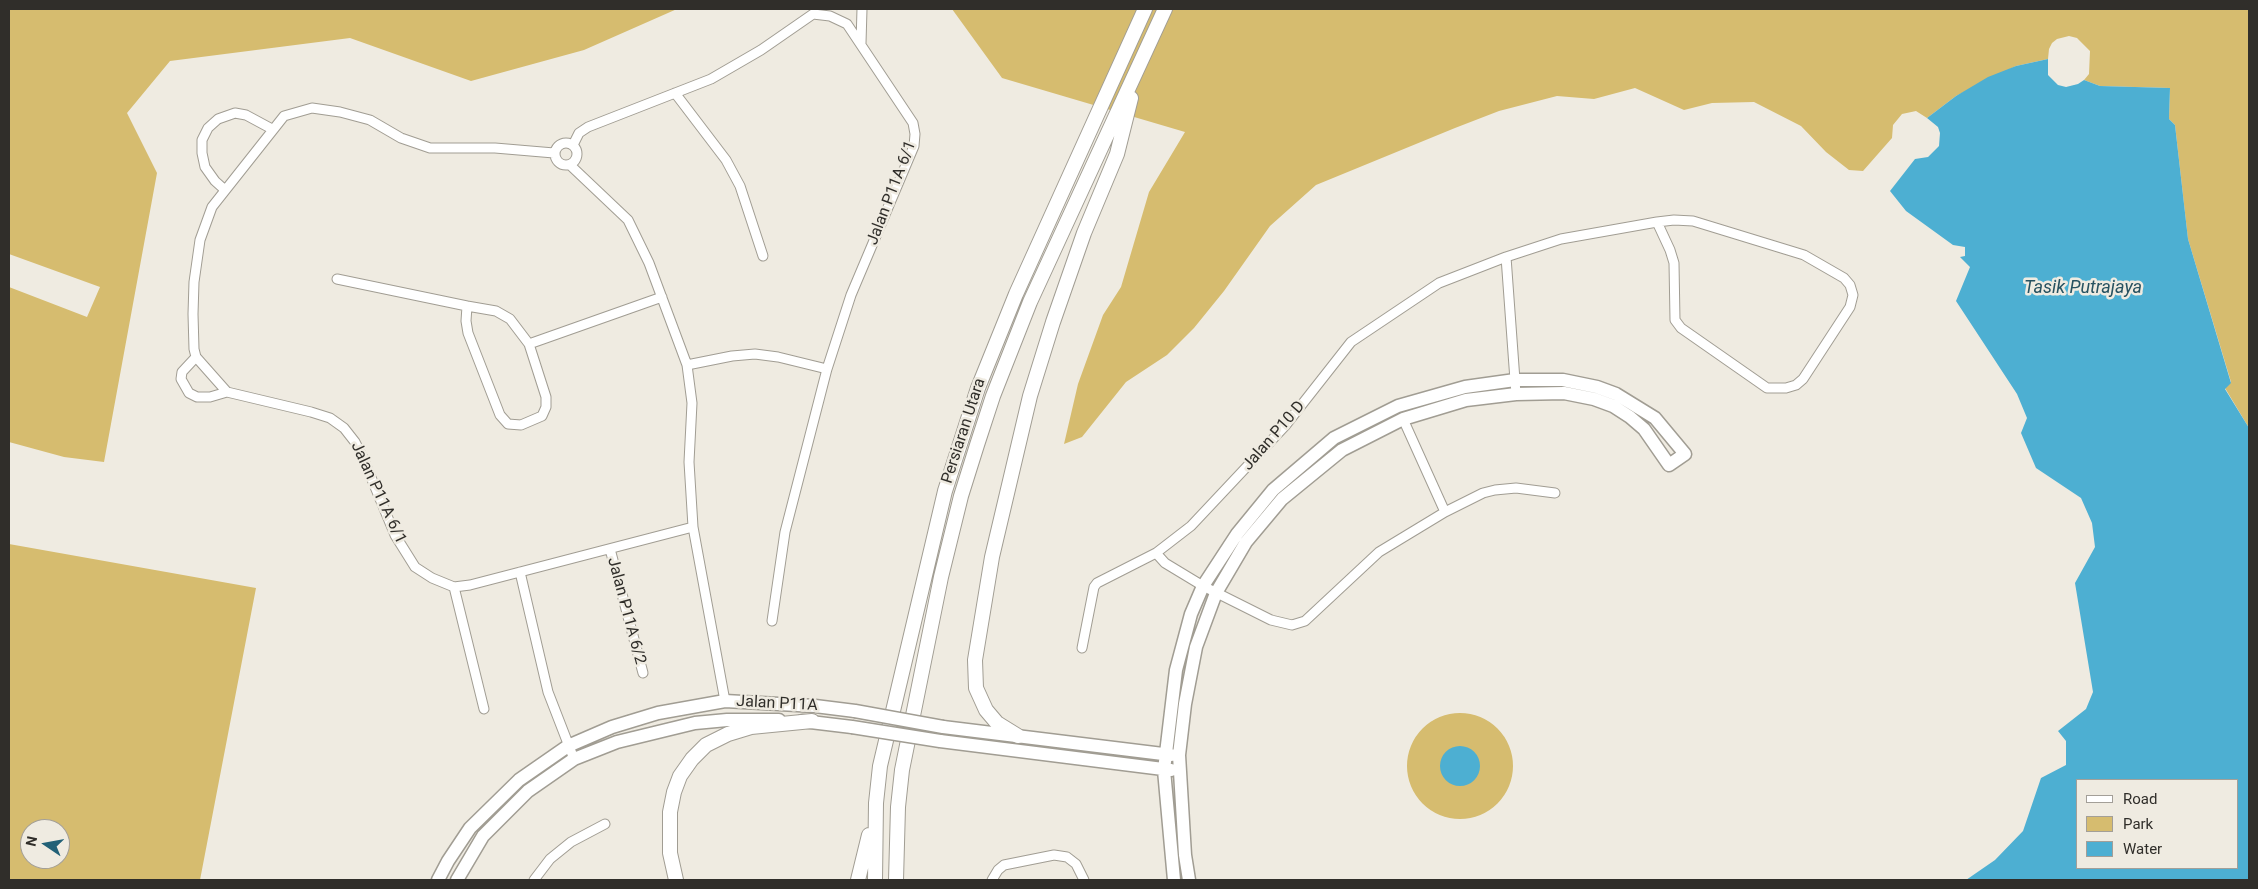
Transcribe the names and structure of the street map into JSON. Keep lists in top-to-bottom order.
{
  "streets": {
    "main road": ["Persiaran Utara"],
    "street": [
      "Jalan P11A 6/1",
      "Jalan P10 D",
      "Jalan P11A 6/2",
      "Jalan P11A"
    ]
  },
  "crossings": [
    ["Jalan P11A 6/1", "Jalan P11A 6/2"]
  ],
  "water": ["Tasik Putrajaya"],
  "legend": ["Road", "Park", "Water"],
  "north": "left"
}
